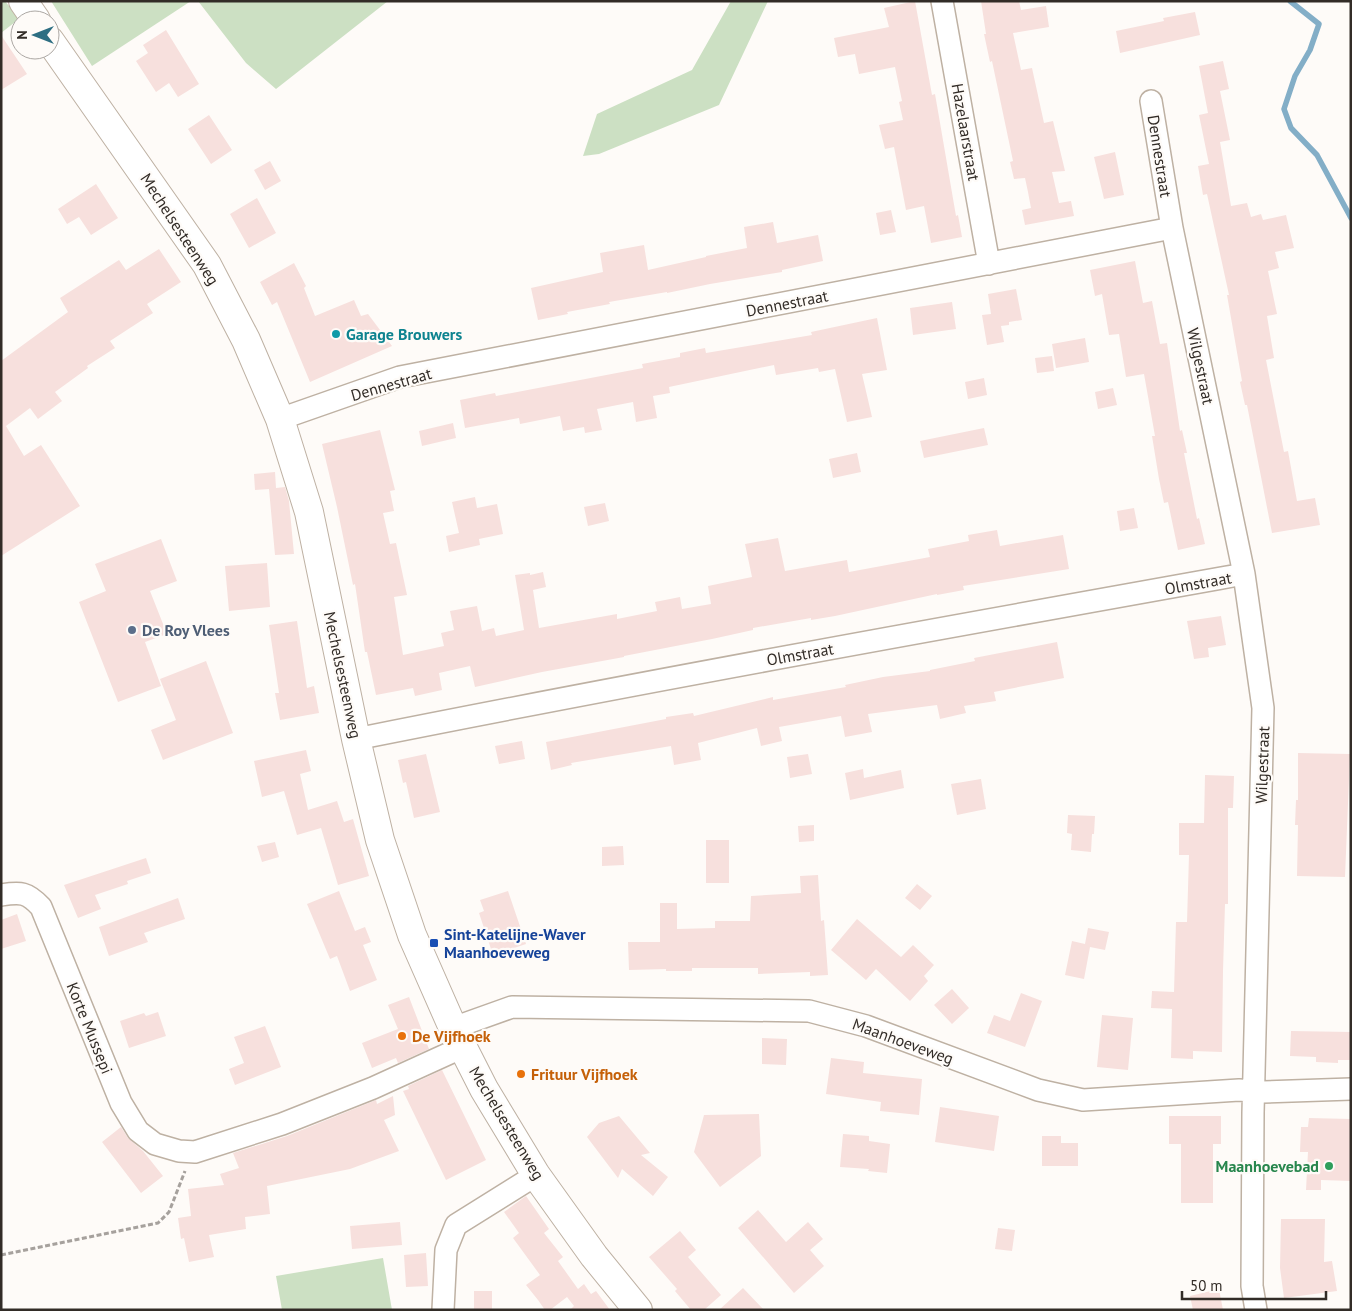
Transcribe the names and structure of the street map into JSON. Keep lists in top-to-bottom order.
{
  "streets": {
    "main road": ["Mechelsesteenweg"],
    "street": [
      "Hazelaarstraat",
      "Dennestraat",
      "Wilgestraat",
      "Olmstraat",
      "Korte Mussepi",
      "Maanhoeveweg"
    ]
  },
  "crossings": [
    ["Hazelaarstraat", "Dennestraat"],
    ["Dennestraat", "Mechelsesteenweg"],
    ["Dennestraat", "Wilgestraat"],
    ["Mechelsesteenweg", "Olmstraat"],
    ["Mechelsesteenweg", "Korte Mussepi"],
    ["Mechelsesteenweg", "Maanhoeveweg"],
    ["Wilgestraat", "Olmstraat"],
    ["Wilgestraat", "Maanhoeveweg"],
    ["Korte Mussepi", "Maanhoeveweg"]
  ],
  "places": {
    "other": [
      "Garage Brouwers",
      "De Roy Vlees",
      "De Vijfhoek",
      "Frituur Vijfhoek",
      "Maanhoevebad"
    ],
    "transit": ["Sint-Katelijne-Waver Maanhoeveweg"]
  },
  "scale_bar": "50 m",
  "north": "left"
}
